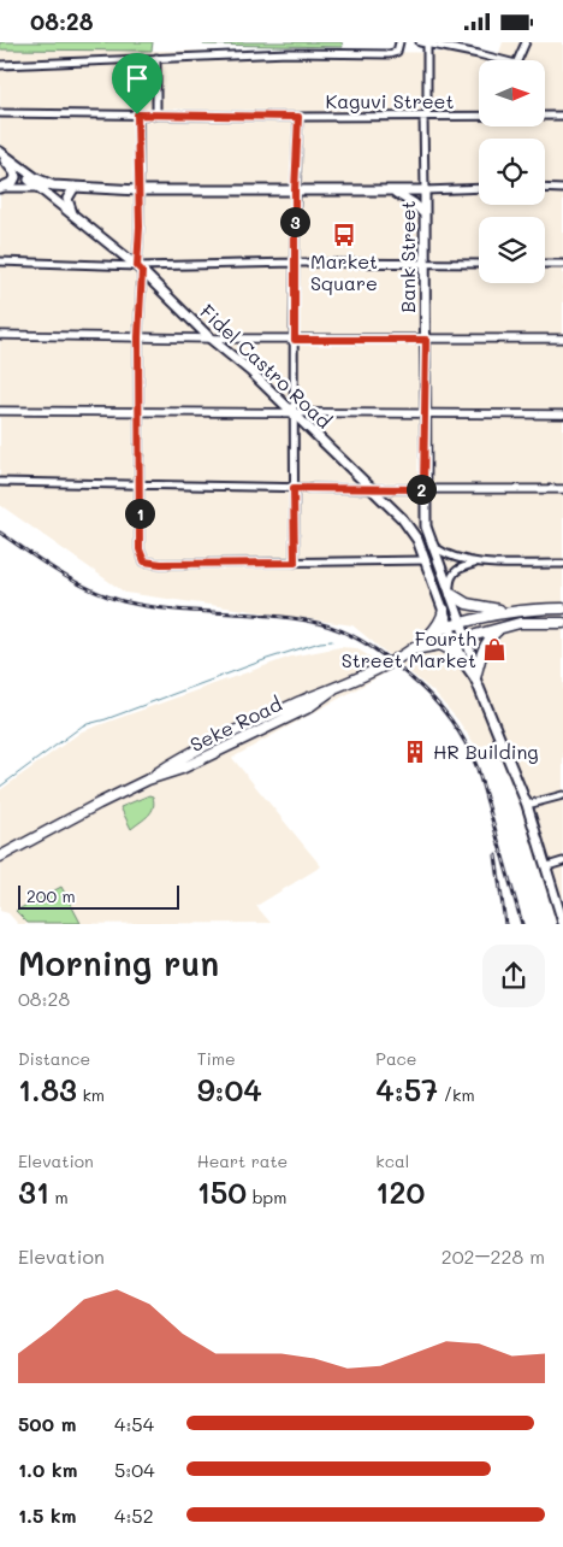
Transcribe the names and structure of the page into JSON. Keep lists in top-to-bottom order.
{
  "streets": {
    "main road": ["Bank Street", "Fidel Castro Road", "Seke Road"],
    "street": ["Kaguvi Street"]
  },
  "crossings": [
    ["Kaguvi Street", "Bank Street"],
    ["Bank Street", "Fidel Castro Road"]
  ],
  "places": {
    "bus stop": ["Market Square"],
    "shop": ["Fourth Street Market"],
    "building": ["HR Building"]
  },
  "scale_bar": "200 m",
  "north": "right",
  "page": {
    "status": "08:28",
    "pins": ["3", "2", "1"],
    "scale": "200 m",
    "heading": ["Morning run", "08:28"],
    "stats": [
      ["Distance", "1.83 km"],
      ["Time", "9:04"],
      ["Pace", "4:57 /km"],
      ["Elevation", "31 m"],
      ["Heart rate", "150 bpm"],
      ["kcal", "120"]
    ],
    "chart": ["Elevation", "202–228 m"],
    "list": [
      {
        "name": "500 m",
        "note": "4:54"
      },
      {
        "name": "1.0 km",
        "note": "5:04"
      },
      {
        "name": "1.5 km",
        "note": "4:52"
      }
    ]
  }
}
